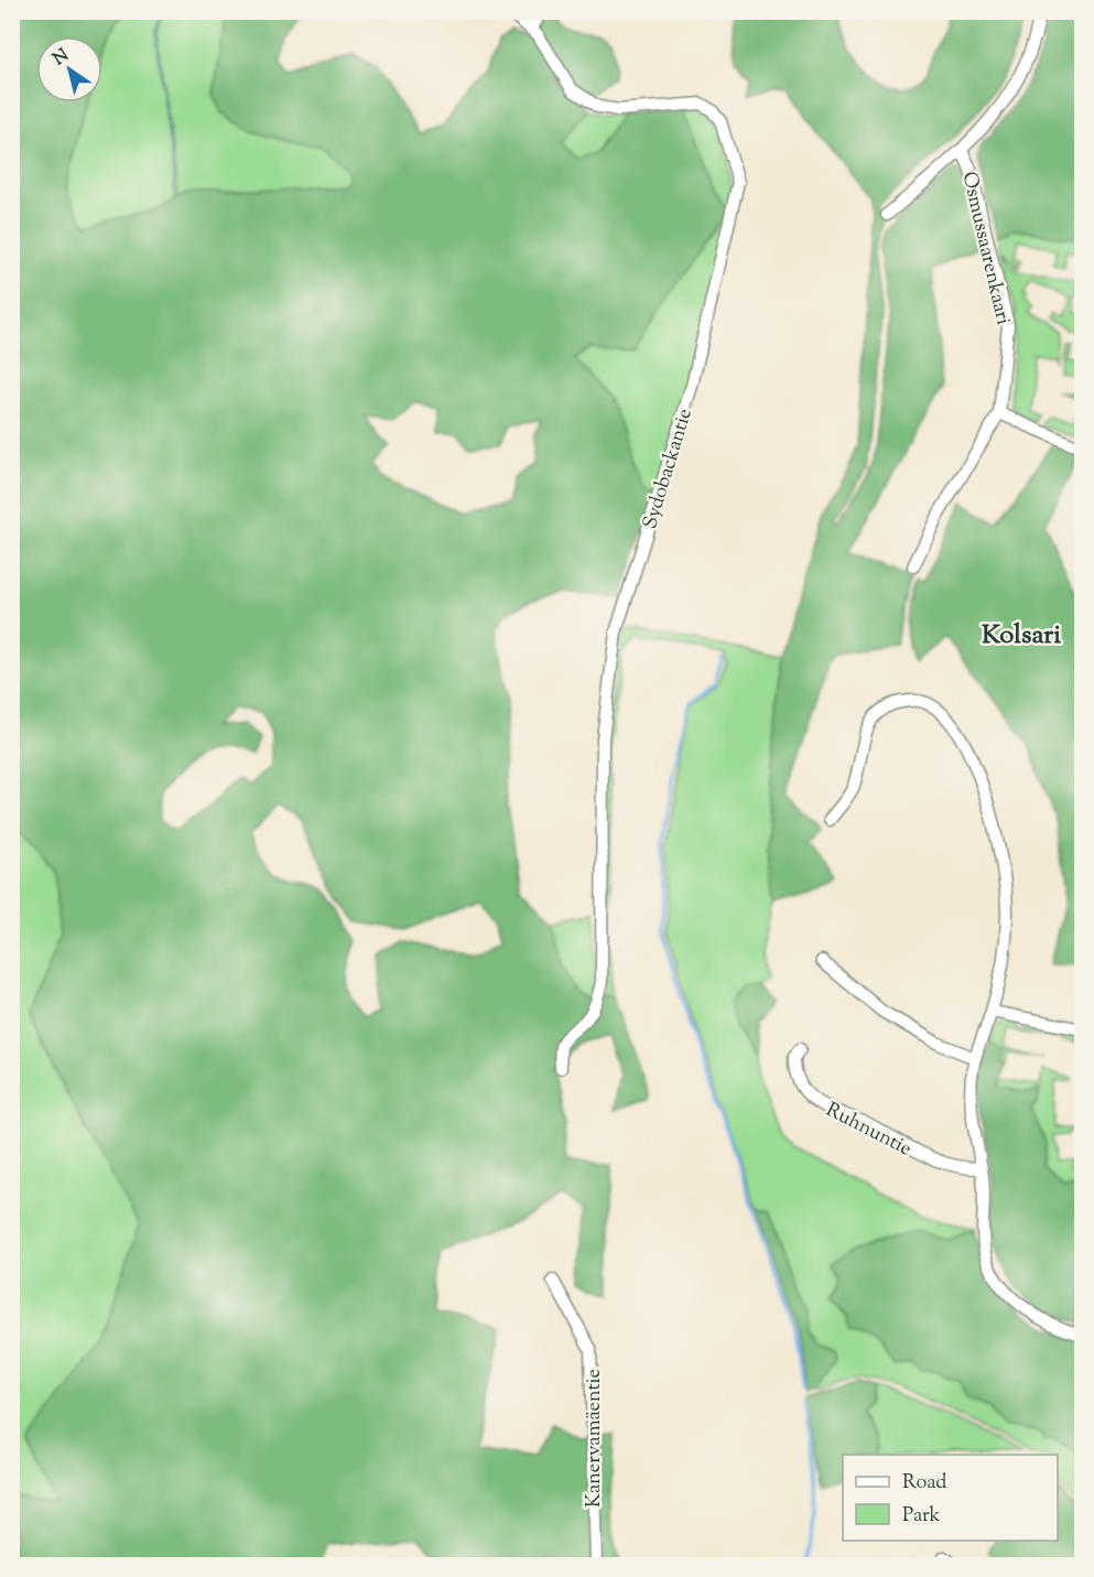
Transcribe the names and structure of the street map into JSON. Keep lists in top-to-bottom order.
{
  "streets": {
    "street": [
      "Osmussaarenkaari",
      "Sydobackantie",
      "Ruhnuntie",
      "Kanervamäentie"
    ]
  },
  "districts": ["Kolsari"],
  "legend": ["Road", "Park"],
  "north": "top left"
}
